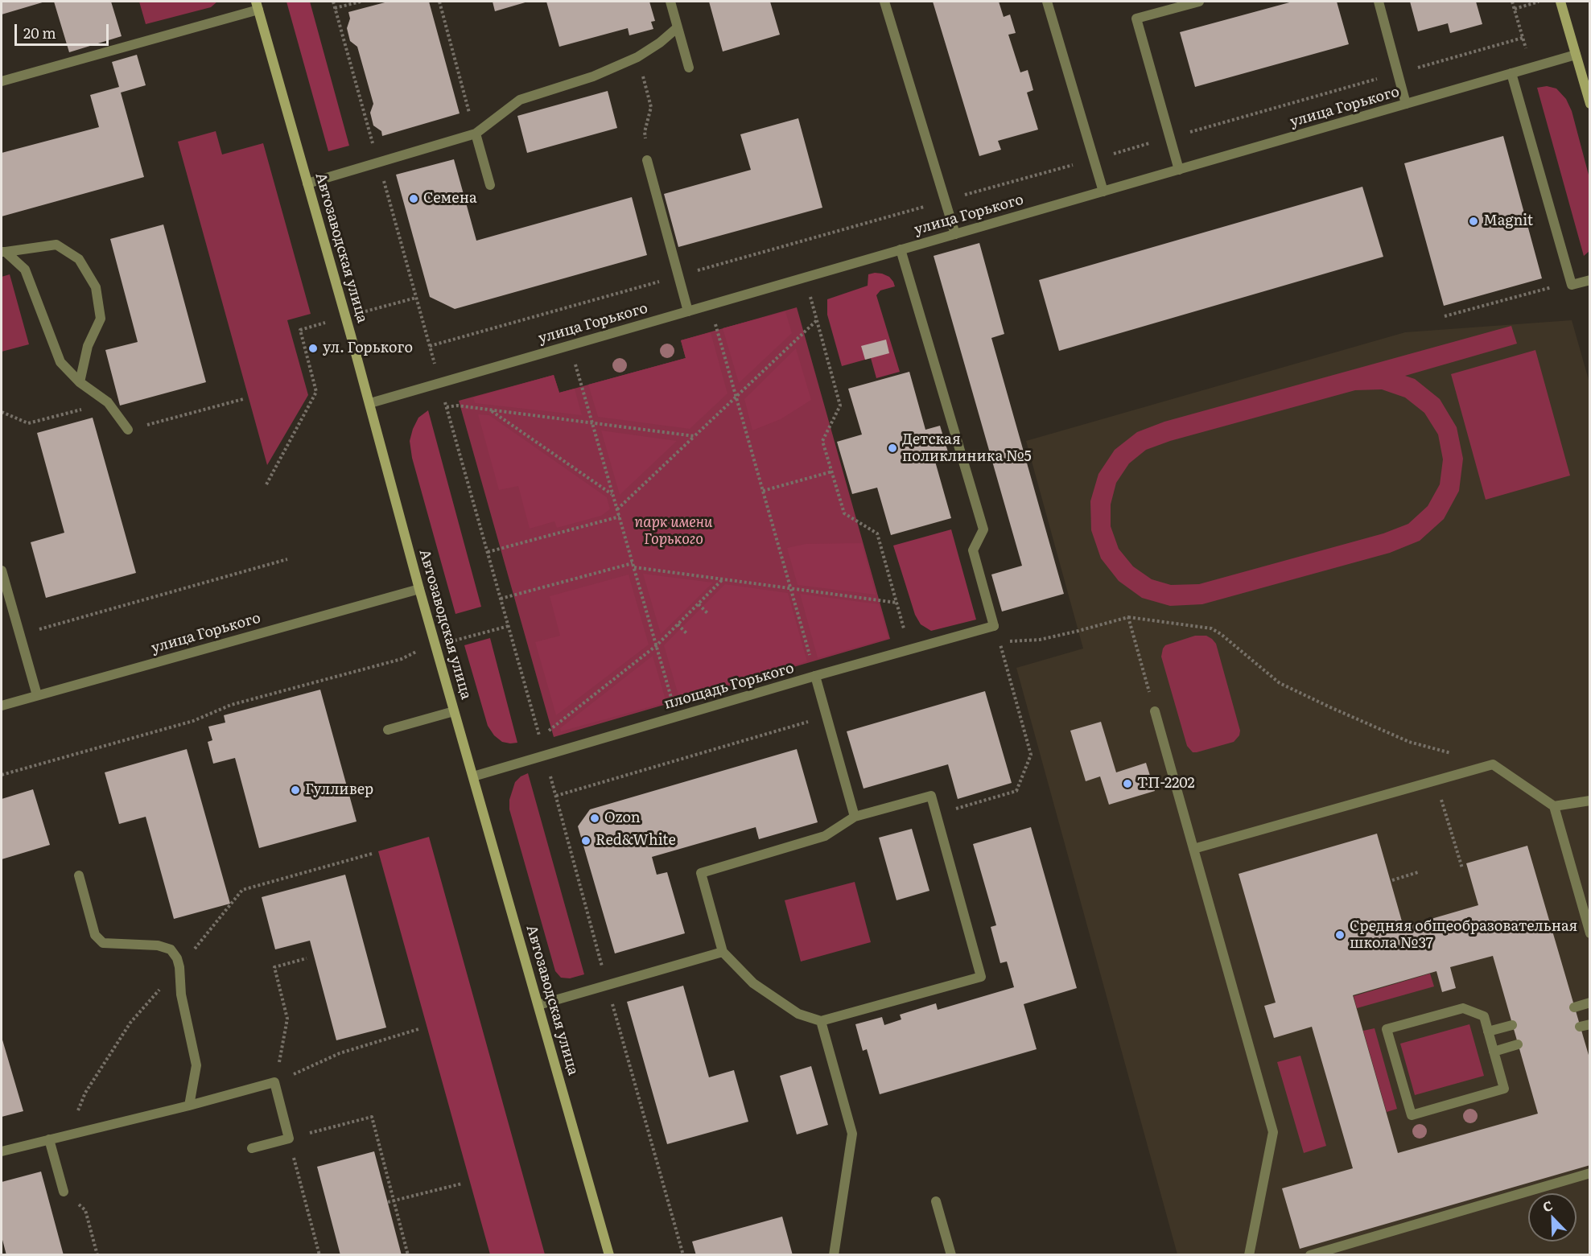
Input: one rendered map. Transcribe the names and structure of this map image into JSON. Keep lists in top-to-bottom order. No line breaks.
{"streets":{"street":["улица Горького","Автозаводская улица","площадь Горького"]},"crossings":[["улица Горького","Автозаводская улица"],["улица Горького","площадь Горького"],["Автозаводская улица","площадь Горького"]],"parks":["парк имени Горького"],"places":["Семена","Magnit","ул. Горького","Детская поликлиника №5","ТП-2202","Гулливер","Ozon","Red&White","Средняя общеобразовательная школа №37"],"scale_bar":"20 m","north":"top left"}
